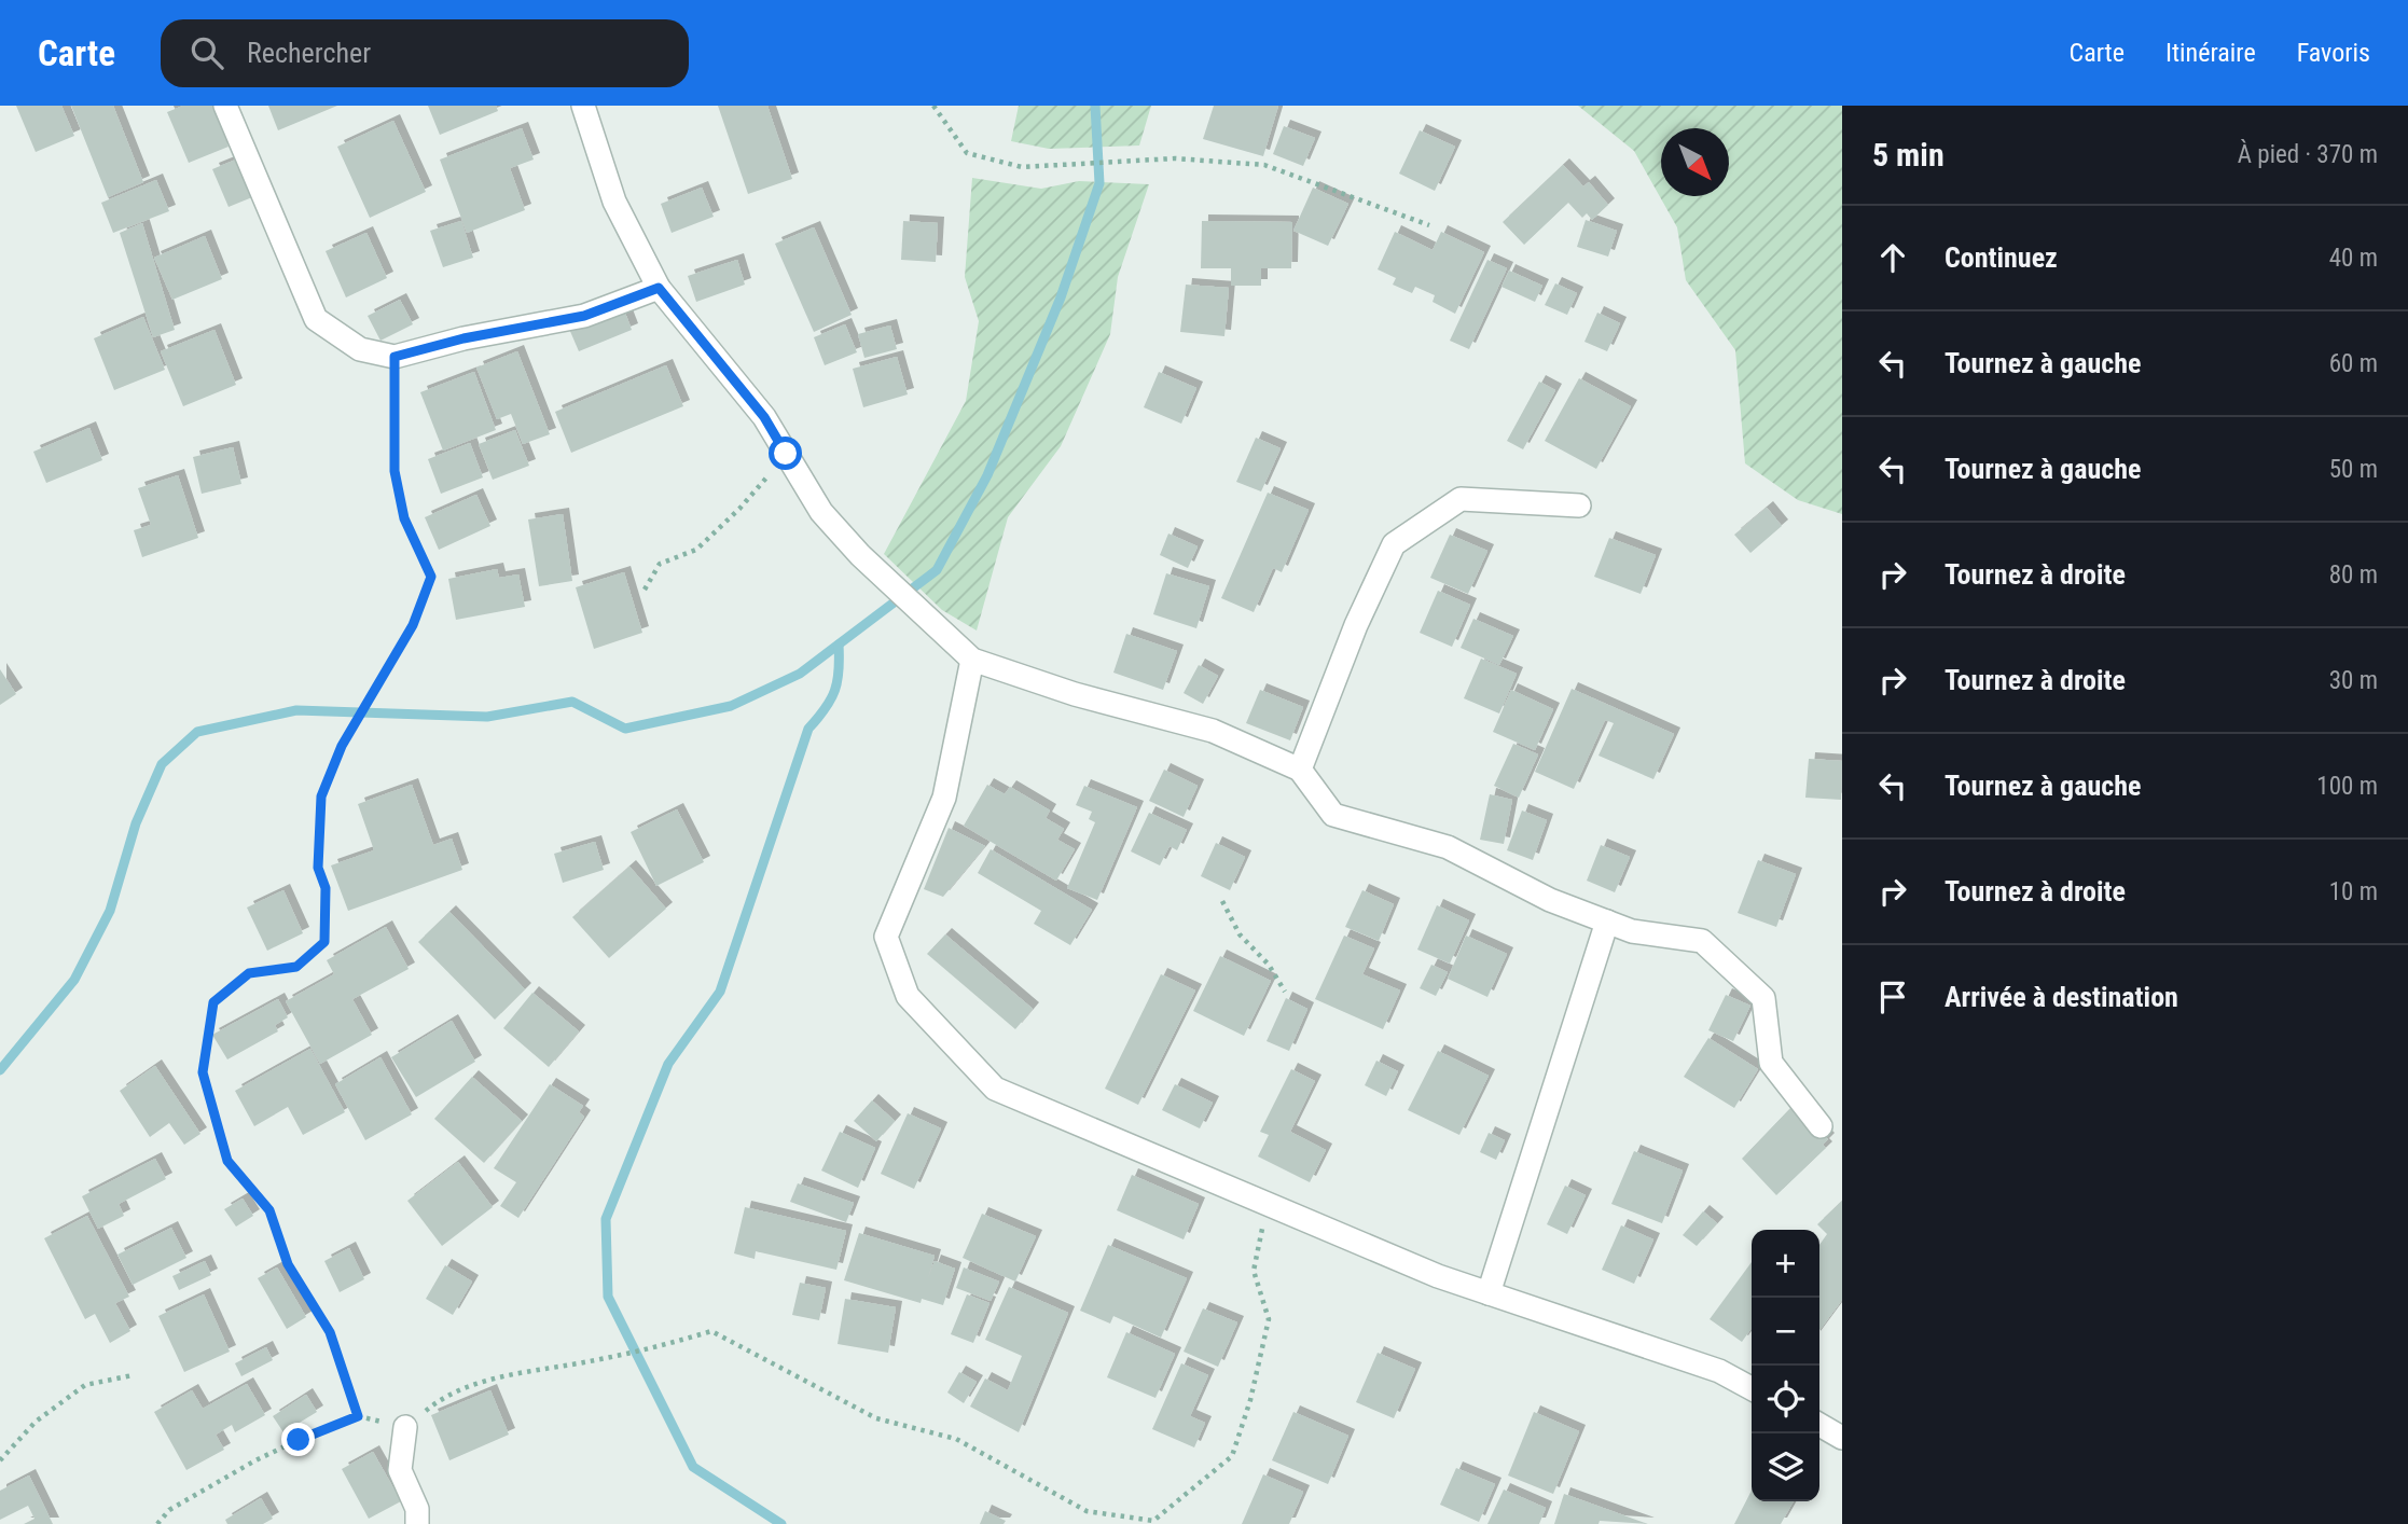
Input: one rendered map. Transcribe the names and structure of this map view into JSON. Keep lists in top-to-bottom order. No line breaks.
{"north":"bottom right","page":{"header":"Carte","search":"Rechercher","nav":["Carte","Itinéraire","Favoris"],"heading":["5 min","À pied · 370 m"],"list":[["Continuez","40 m"],["Tournez à gauche","60 m"],["Tournez à gauche","50 m"],["Tournez à droite","80 m"],["Tournez à droite","30 m"],["Tournez à gauche","100 m"],["Tournez à droite","10 m"],"Arrivée à destination"],"map_buttons":["+","−"]}}
